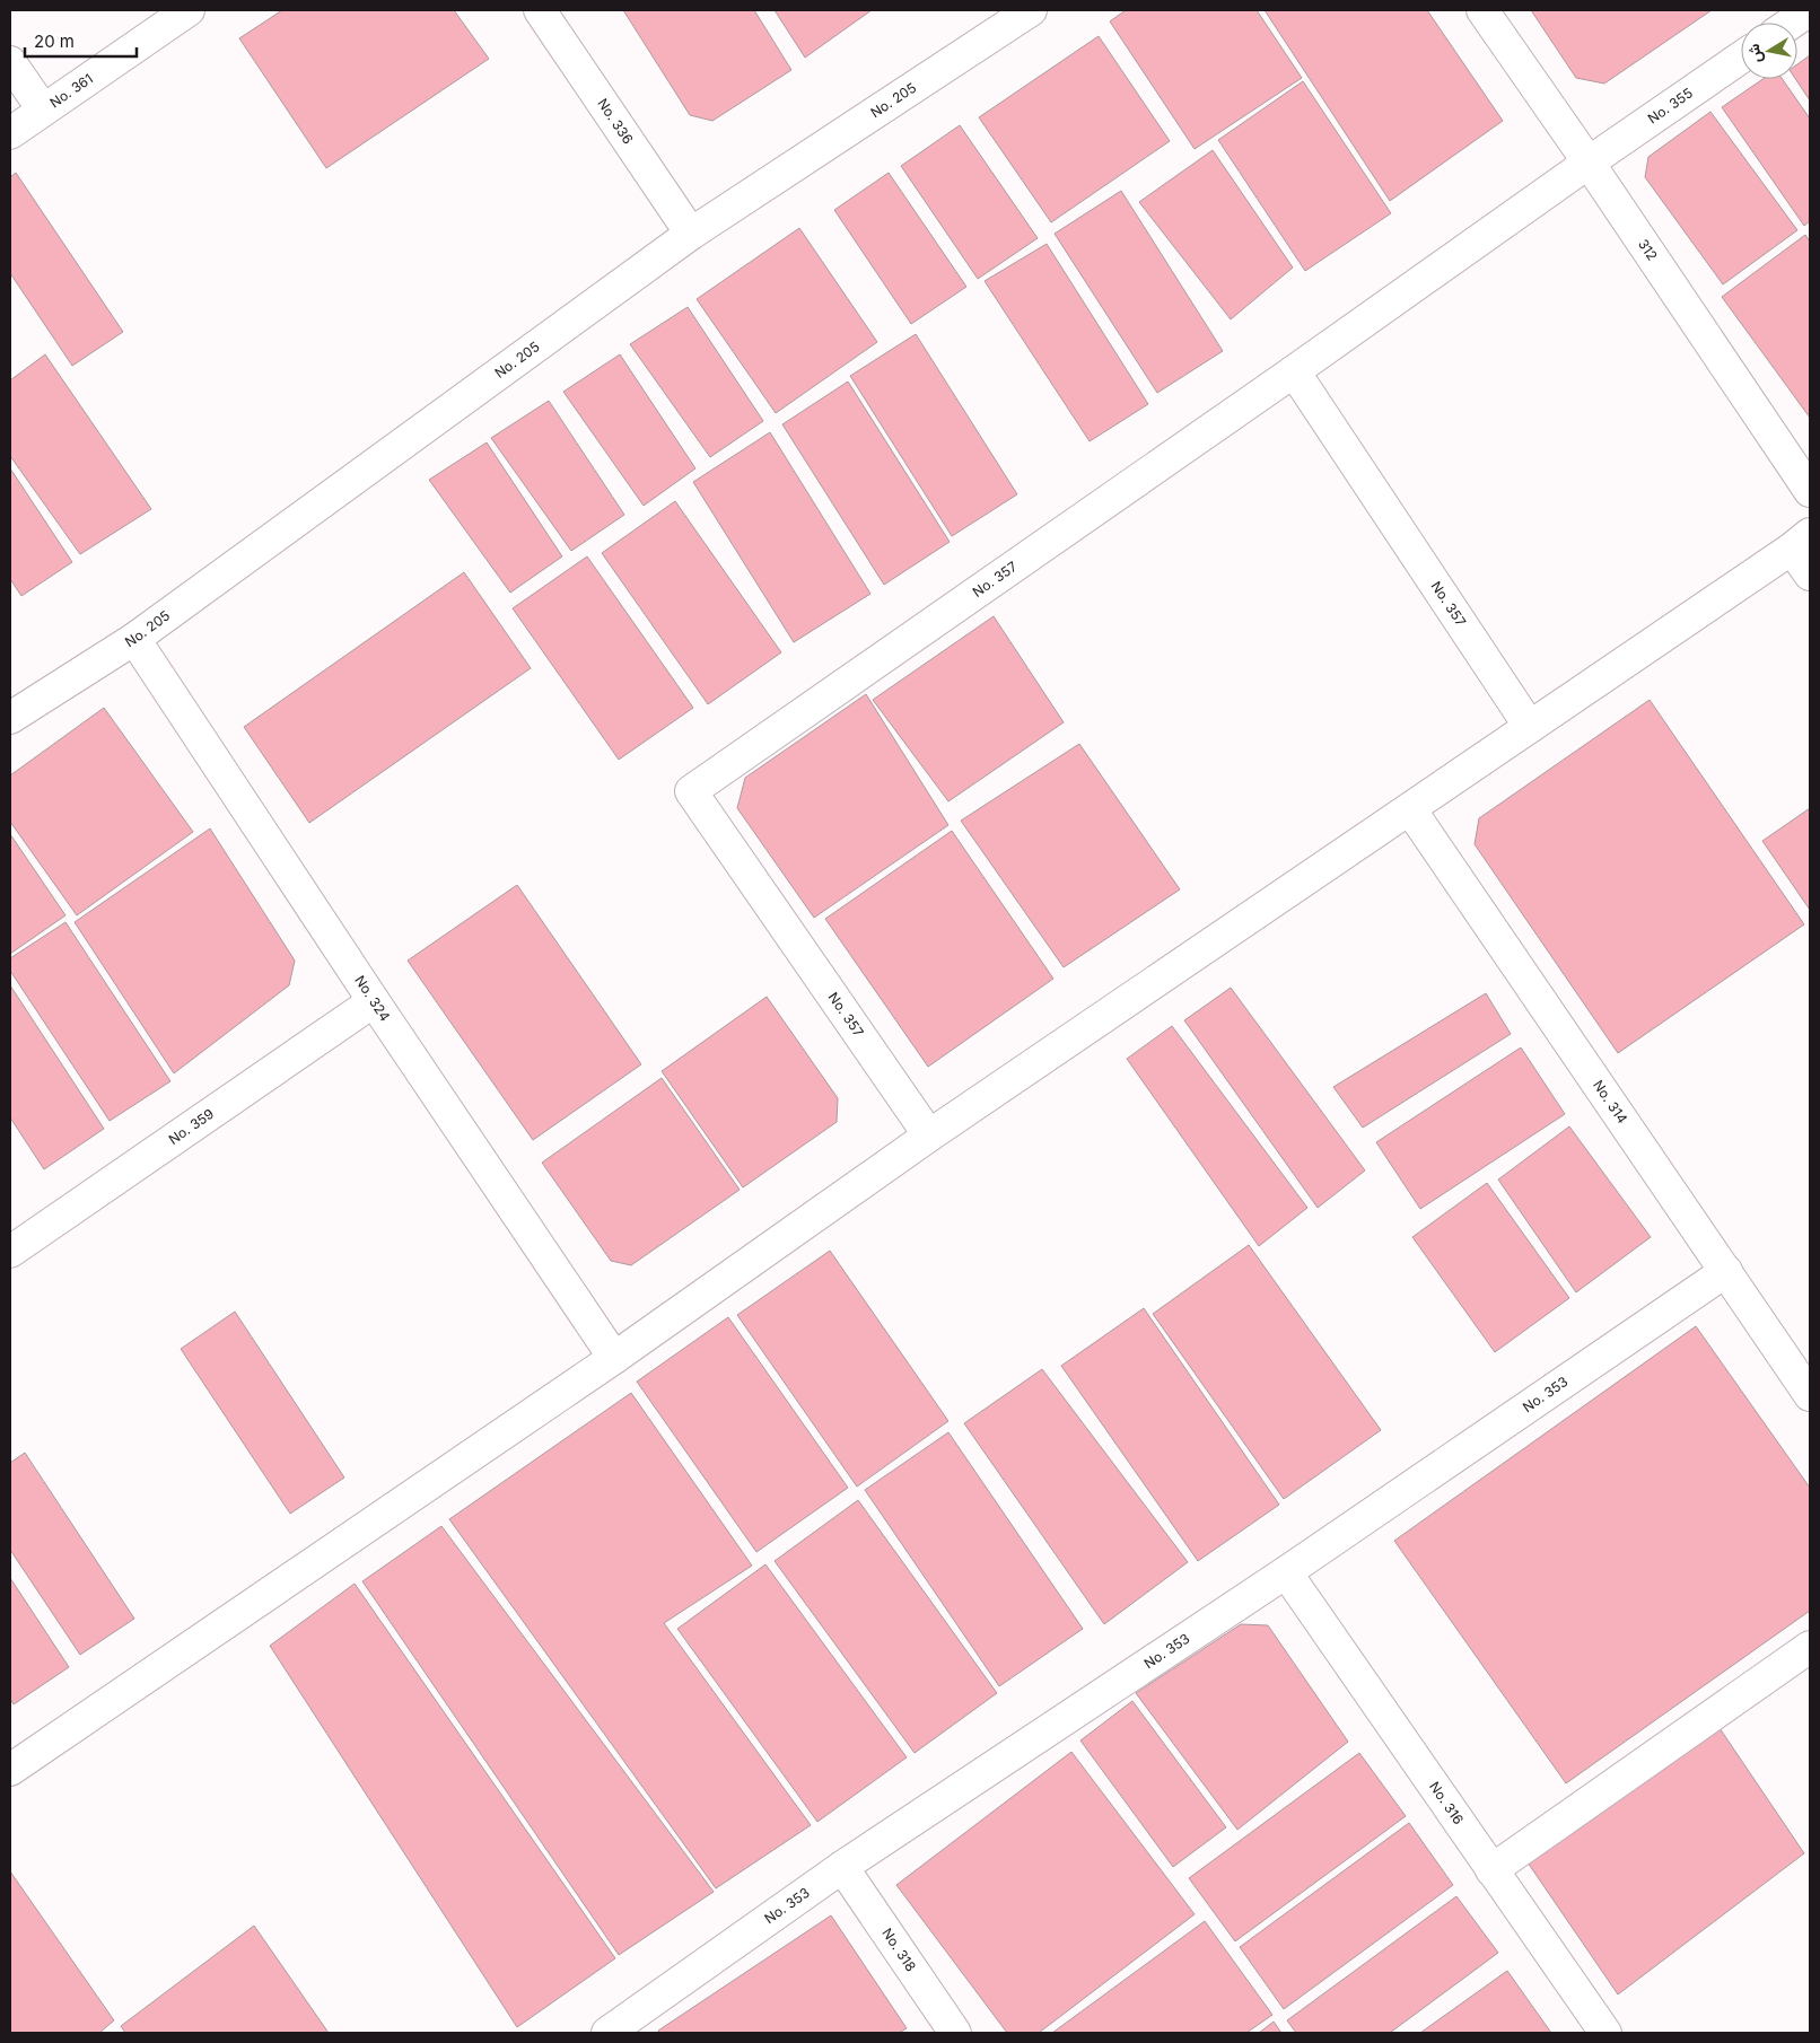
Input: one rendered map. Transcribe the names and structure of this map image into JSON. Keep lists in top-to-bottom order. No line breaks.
{"streets":{"street":["No. 361","No. 205","No. 355","No. 336","312","No. 357","No. 324","No. 314","No. 359","No. 353","No. 316","No. 318"]},"crossings":[["No. 205","No. 336"],["No. 205","No. 324"],["No. 355","312"],["No. 355","No. 357"],["No. 324","No. 359"],["No. 314","No. 353"],["No. 353","No. 316"],["No. 353","No. 318"]],"scale_bar":"20 m","north":"left"}
